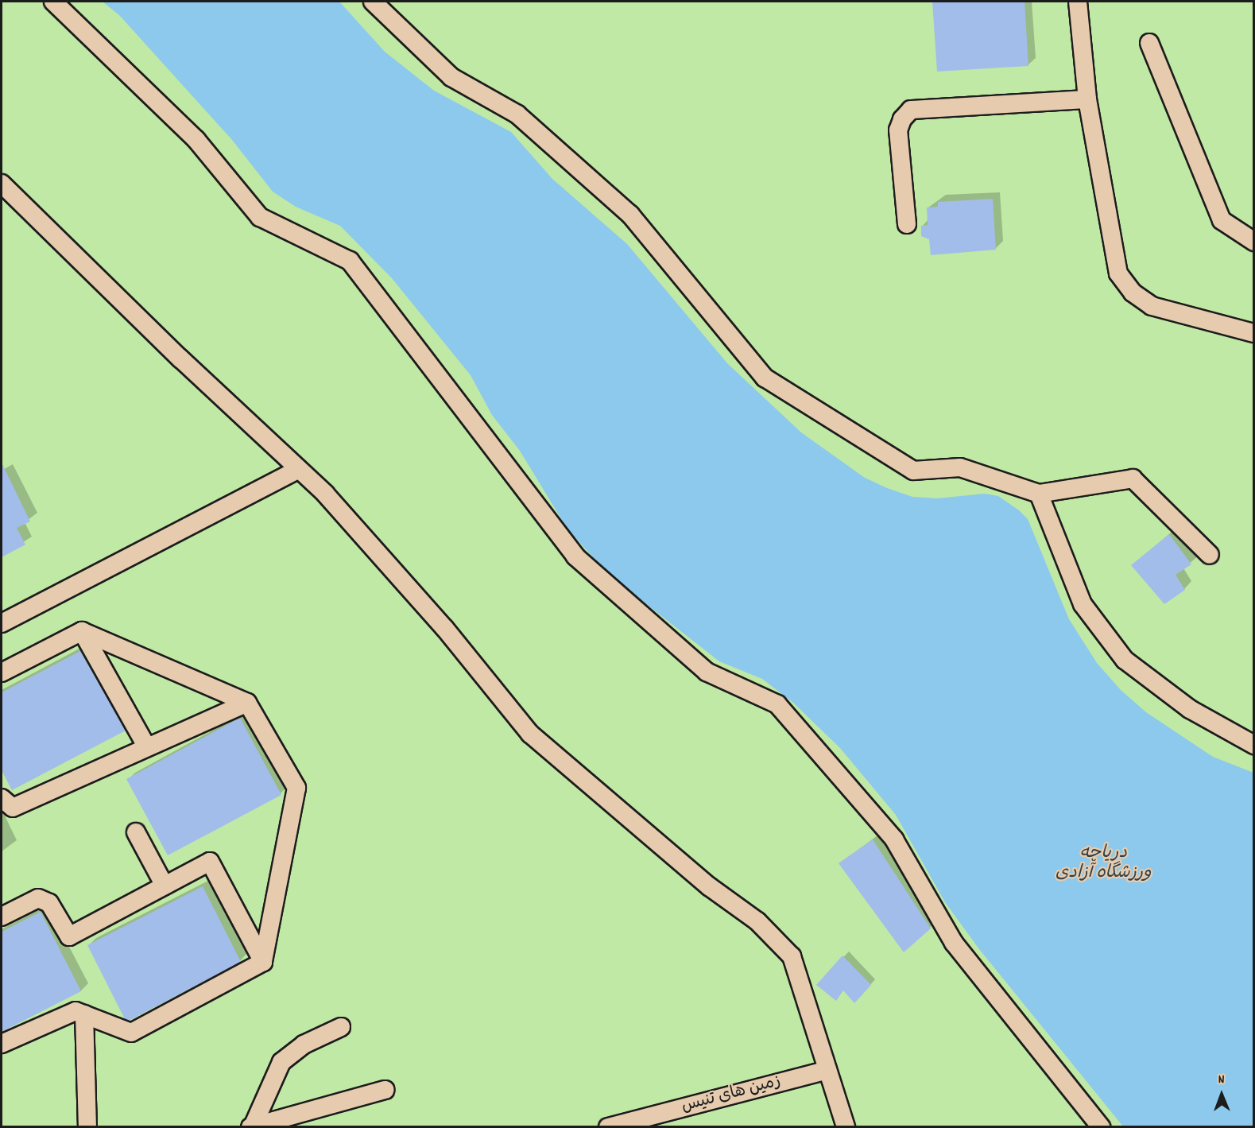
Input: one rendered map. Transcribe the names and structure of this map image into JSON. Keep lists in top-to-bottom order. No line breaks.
{"streets":{"lane":["زمین های تنیس"]},"water":["دریاچه ورزشگاه آزادی"],"north":"top"}
